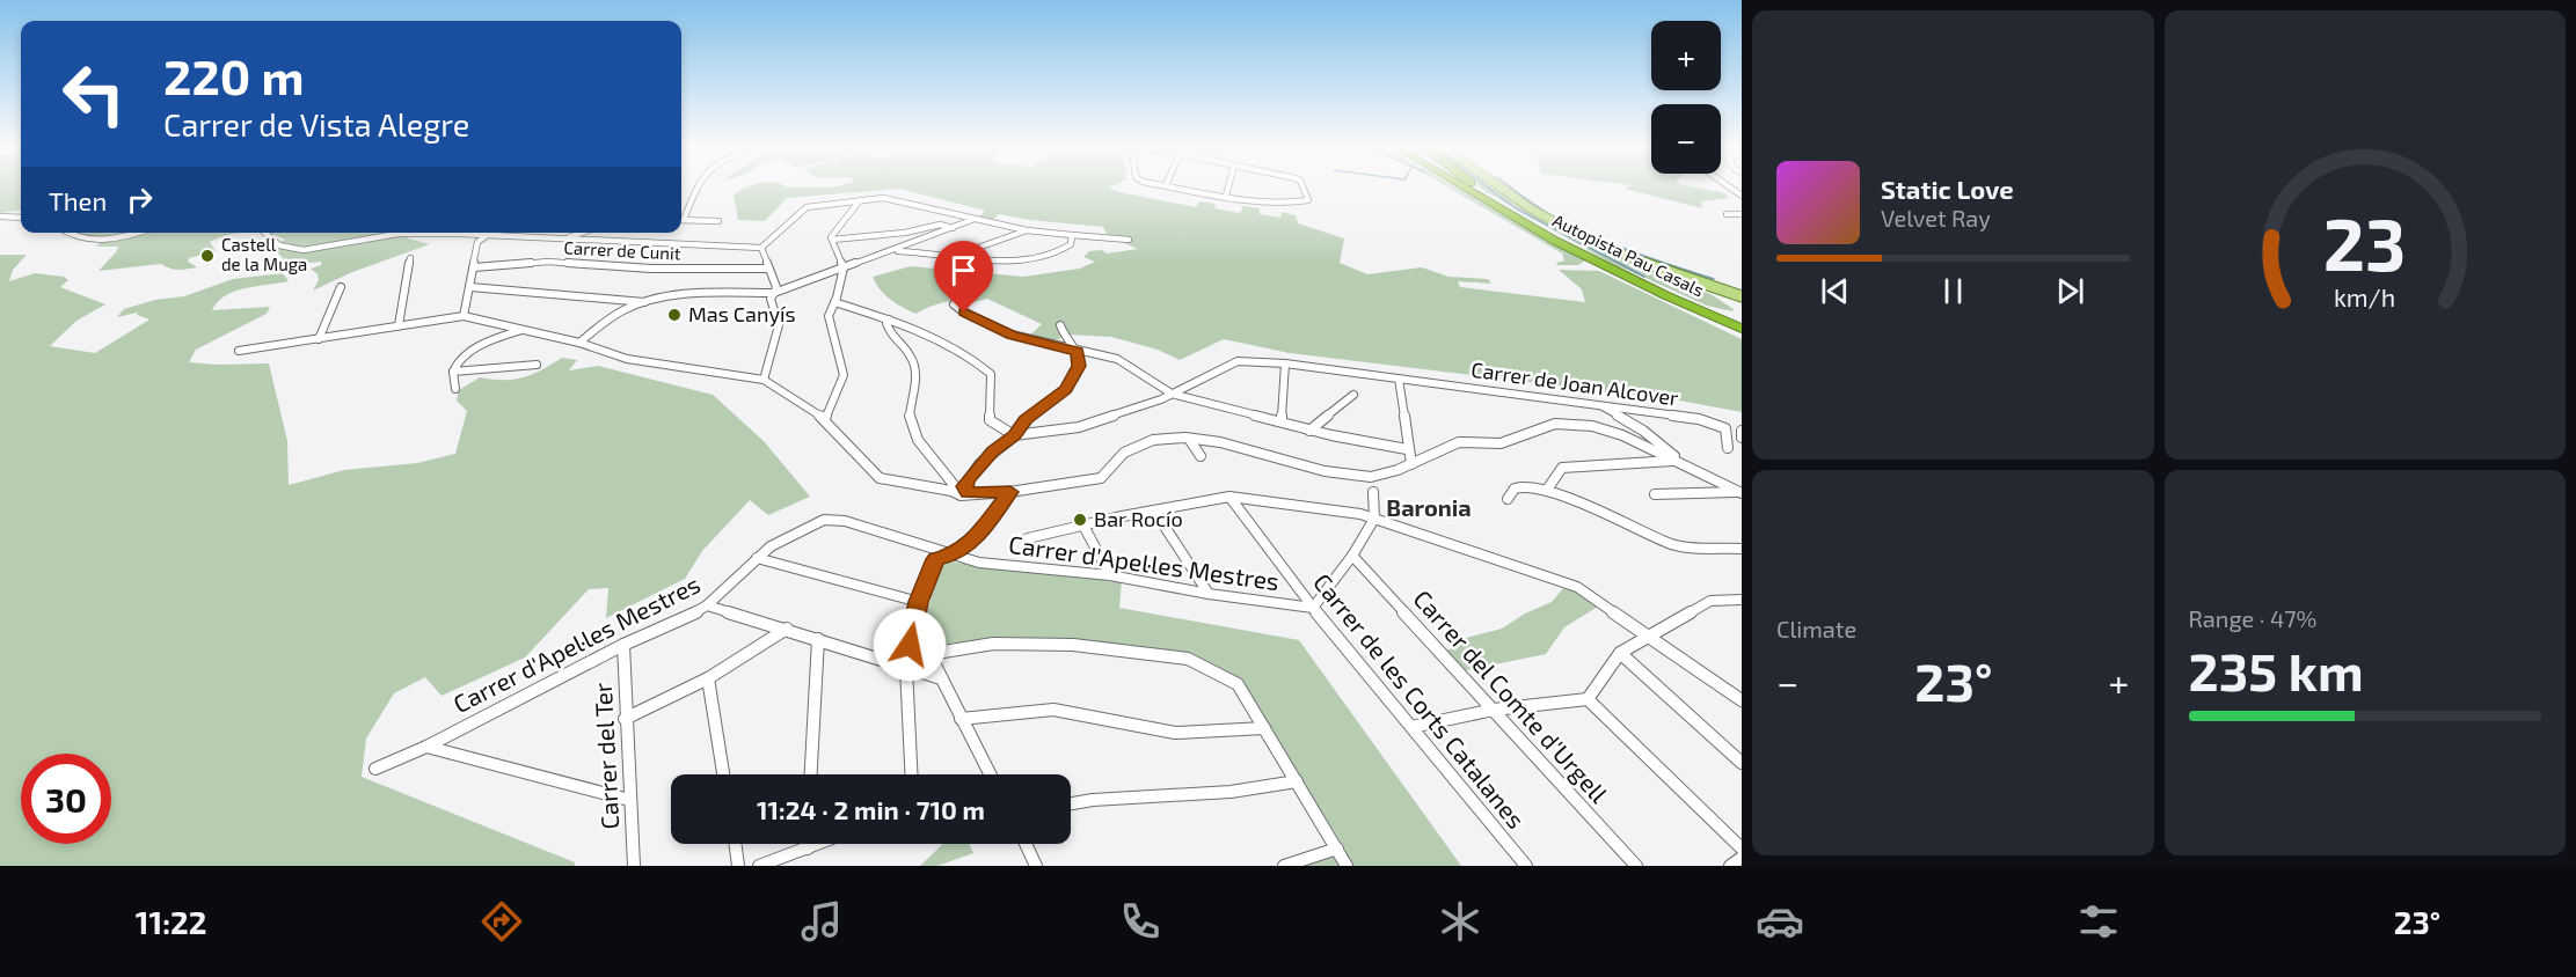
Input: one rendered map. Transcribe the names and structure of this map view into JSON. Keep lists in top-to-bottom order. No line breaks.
{"streets":{"highway":["Autopista Pau Casals"],"street":["Carrer de Cunit","Carrer de Joan Alcover","Carrer d'Apel·les Mestres","Carrer del Comte d'Urgell","Carrer de les Corts Catalanes","Carrer del Ter"]},"crossings":[["Carrer d'Apel·les Mestres","Carrer de les Corts Catalanes"],["Carrer d'Apel·les Mestres","Carrer del Ter"]],"districts":["Baronia"],"places":["Castell de la Muga","Mas Canyís","Bar Rocío"],"page":{"map_buttons":["+","−"],"turn":["220 m","Carrer de Vista Alegre"],"song":["Static Love","Velvet Ray"],"then":"Then","tile":["Climate",["Range · 47%","235 km"]],"heat":["−","23°","+"],"limit":"30","trip":"11:24 · 2 min · 710 m","tabs":["11:22","23°"],"gauge":["23","km/h"]}}
